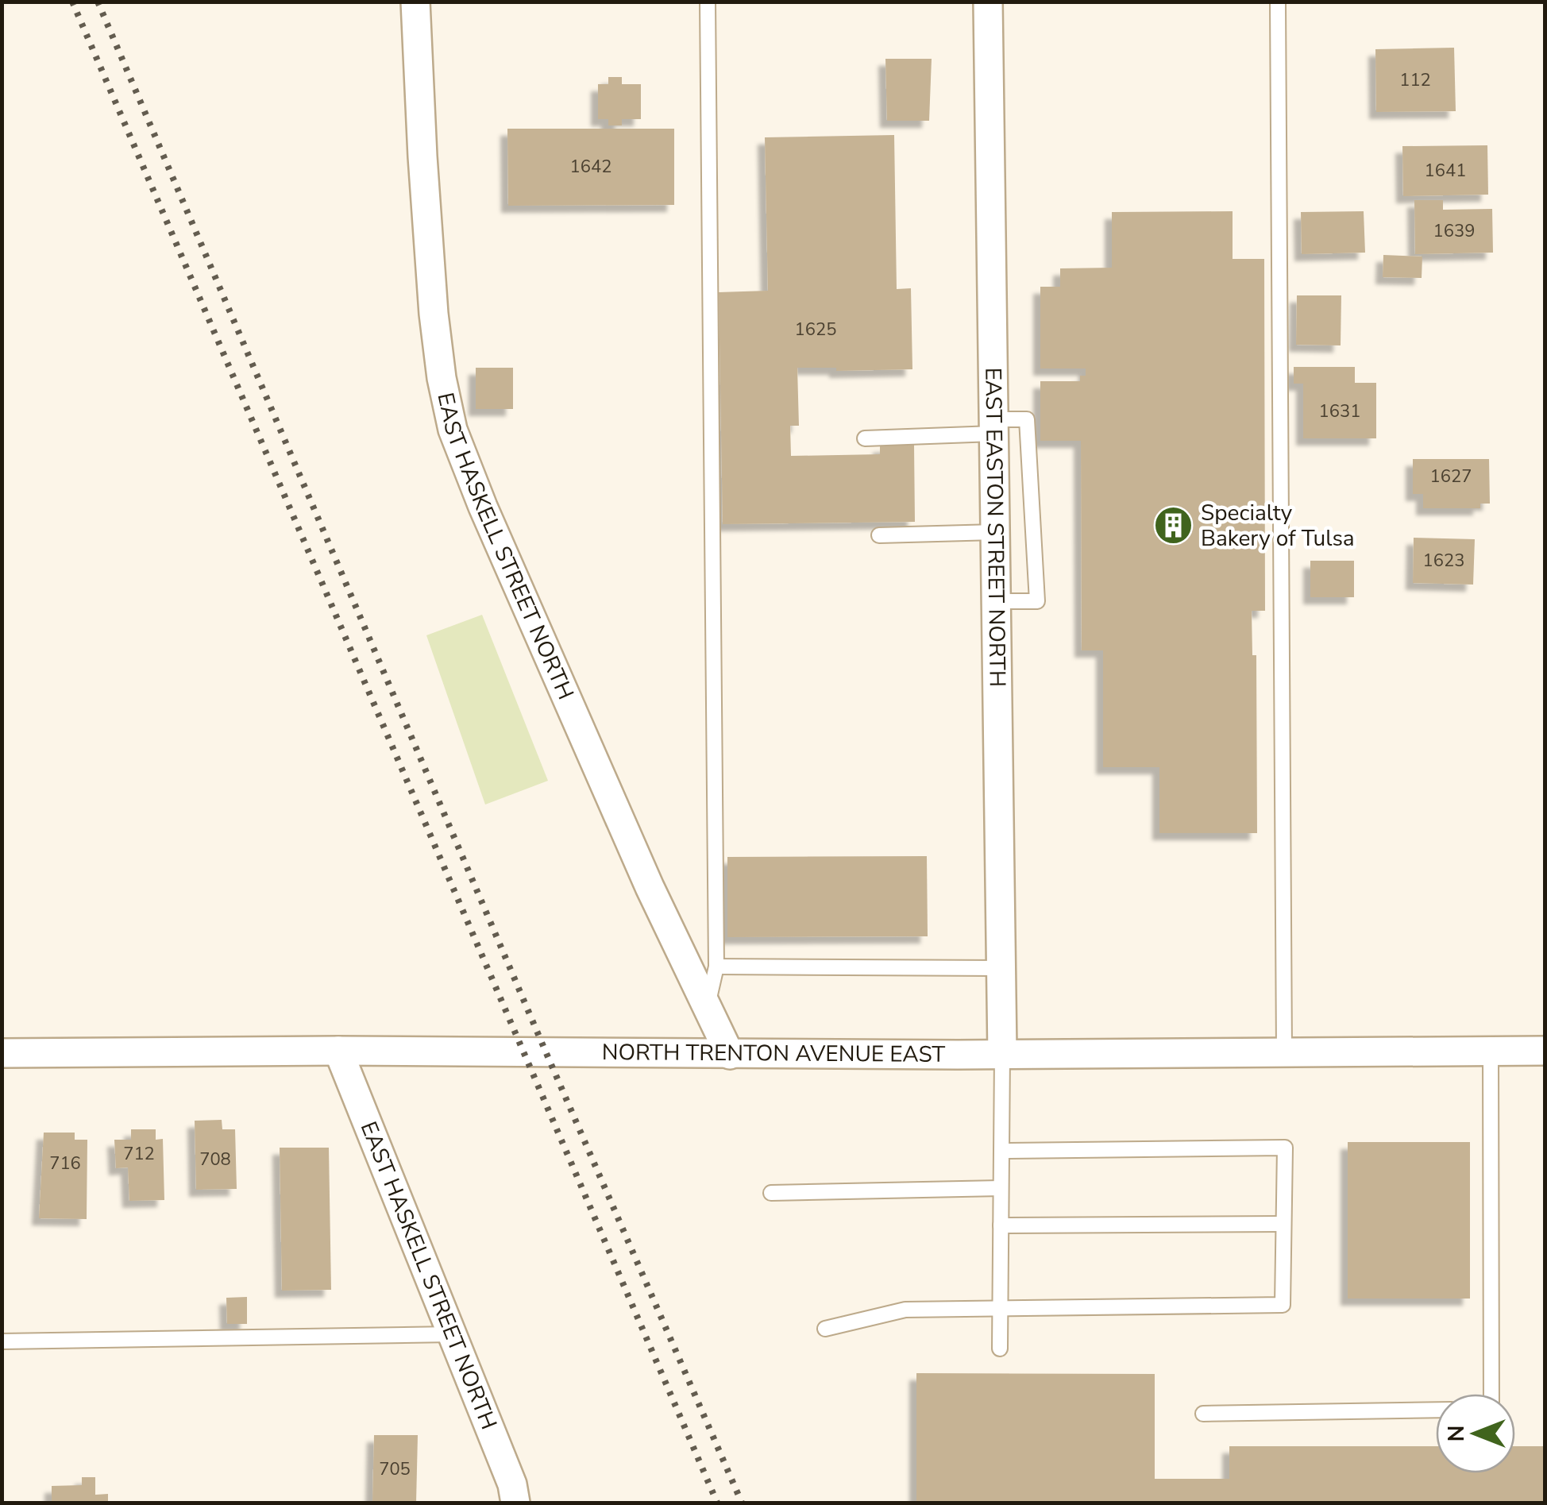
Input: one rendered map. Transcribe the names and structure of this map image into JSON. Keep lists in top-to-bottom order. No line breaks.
{"streets":{"street":["EAST EASTON STREET NORTH","EAST HASKELL STREET NORTH","NORTH TRENTON AVENUE EAST"]},"crossings":[["EAST EASTON STREET NORTH","NORTH TRENTON AVENUE EAST"],["EAST HASKELL STREET NORTH","NORTH TRENTON AVENUE EAST"]],"places":{"building":["Specialty Bakery of Tulsa"]},"house_numbers":["112","1642","1641","1639","1625","1631","1627","1623","712","708","716","705"],"north":"left"}
